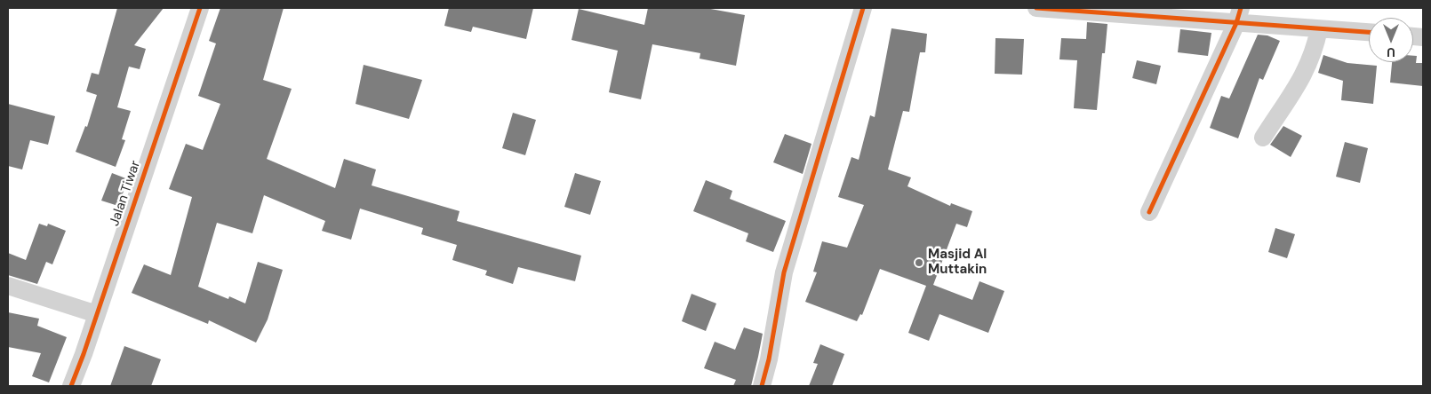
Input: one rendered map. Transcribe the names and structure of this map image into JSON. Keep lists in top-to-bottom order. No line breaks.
{"streets":{"street":["Jalan Tiwar"]},"places":["Masjid Al Muttakin"],"north":"bottom"}
